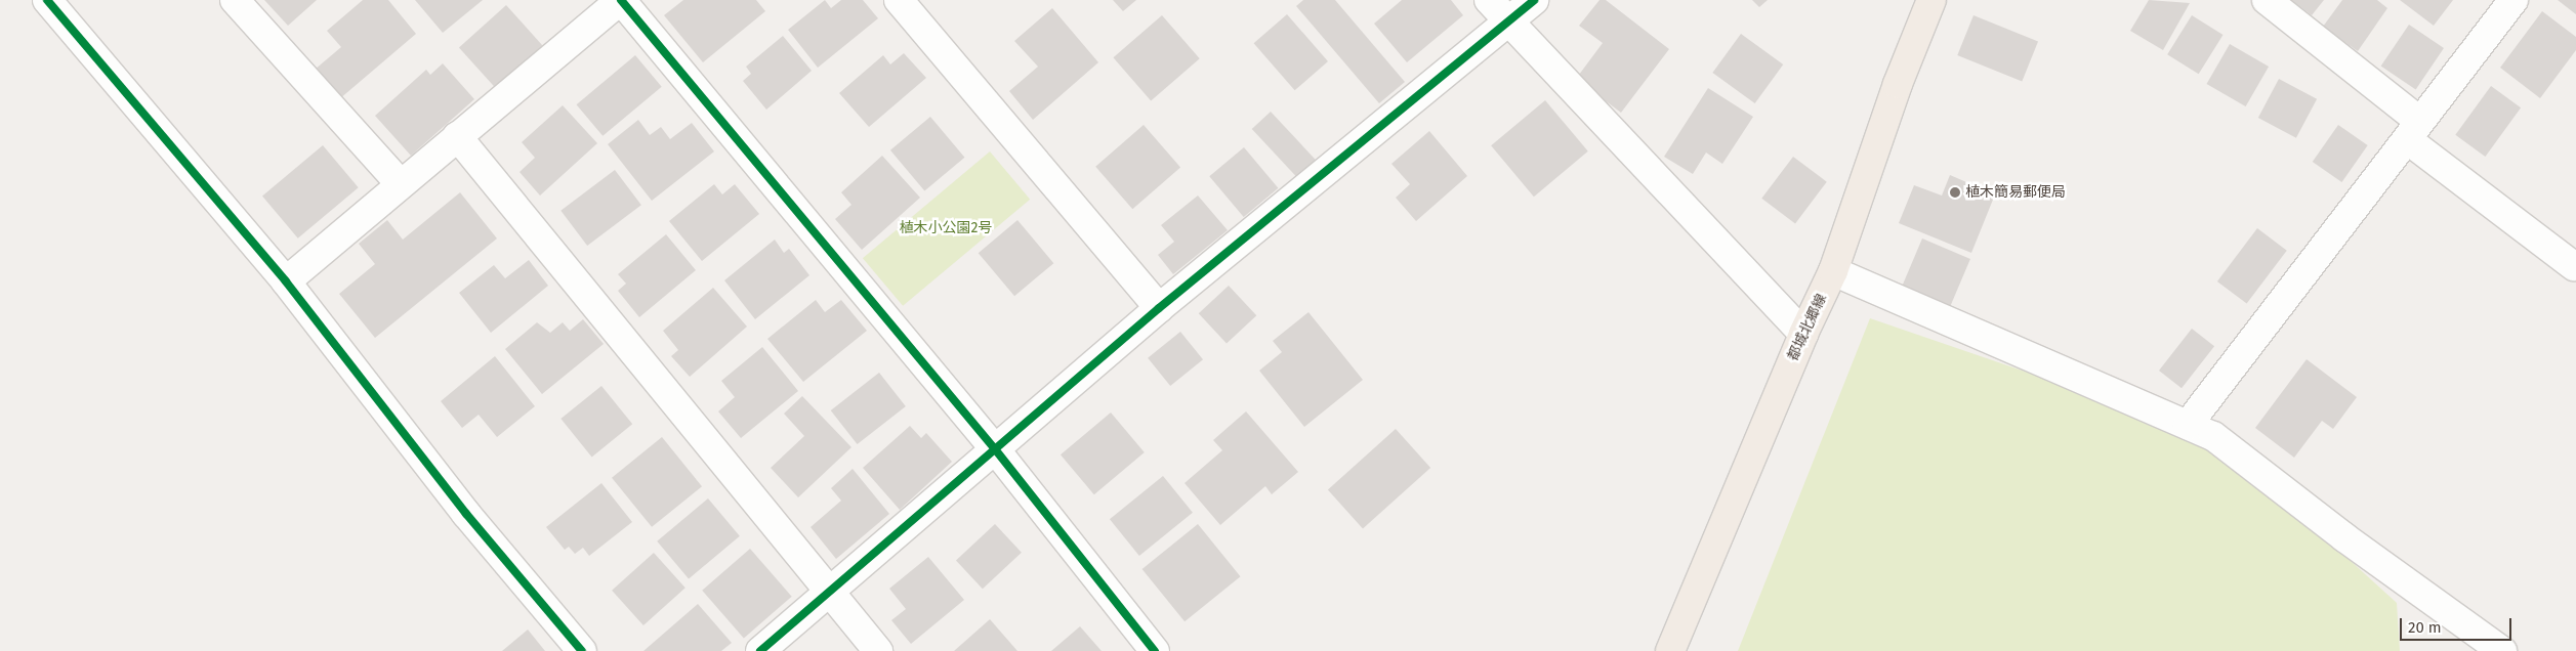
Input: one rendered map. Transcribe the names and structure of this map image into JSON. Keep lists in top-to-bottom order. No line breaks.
{"streets":{"main road":["都城北郷線"]},"parks":["植木小公園2号"],"places":["植木簡易郵便局"],"scale_bar":"20 m"}
